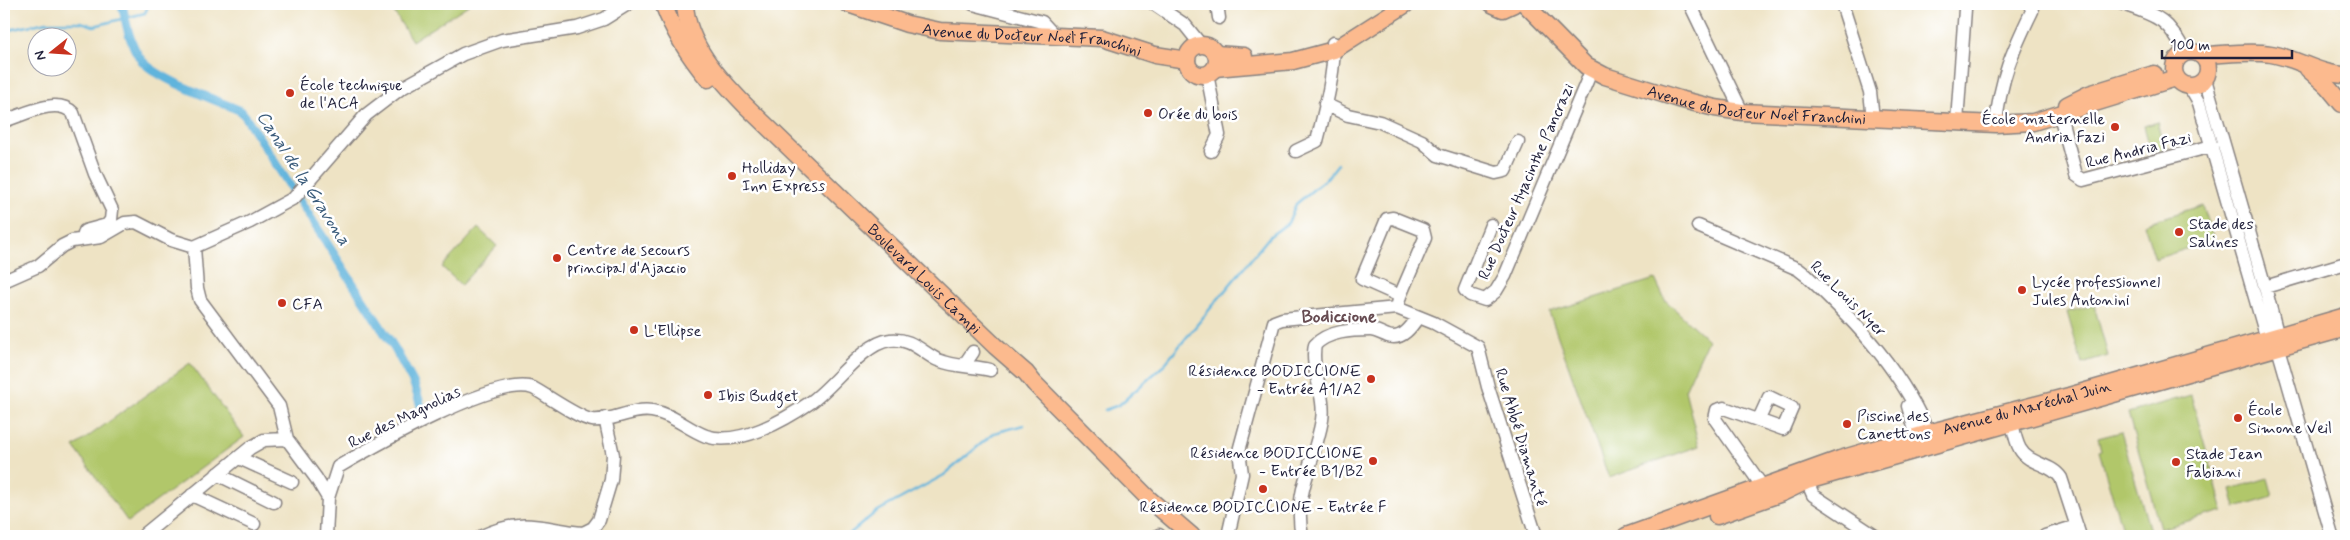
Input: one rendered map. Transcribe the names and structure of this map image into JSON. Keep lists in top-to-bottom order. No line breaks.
{"streets":{"main road":["Avenue du Docteur Noël Franchini","Boulevard Louis Campi","Avenue du Maréchal Juin"],"street":["Rue Andria Fazi","Rue Docteur Hyacinthe Pancrazi","Rue Louis Nyer","Rue des Magnolias","Rue Abbé Diamanté"]},"crossings":[["Avenue du Docteur Noël Franchini","Rue Andria Fazi"],["Avenue du Docteur Noël Franchini","Rue Docteur Hyacinthe Pancrazi"],["Rue Louis Nyer","Avenue du Maréchal Juin"]],"districts":["Bodiccione"],"water":["Canal de la Gravona"],"places":["École technique de l'ACA","Orée du bois","École maternelle Andria Fazi","Holliday Inn Express","Stade des Salines","Centre de secours principal d'Ajaccio","Lycée professionnel Jules Antonini","CFA","L'Ellipse","Résidence BODICCIONE - Entrée A1/A2","Ibis Budget","École Simone Veil","Piscine des Canettons","Résidence BODICCIONE - Entrée B1/B2","Stade Jean Fabiani","Résidence BODICCIONE - Entrée F"],"scale_bar":"100 m","north":"left"}
